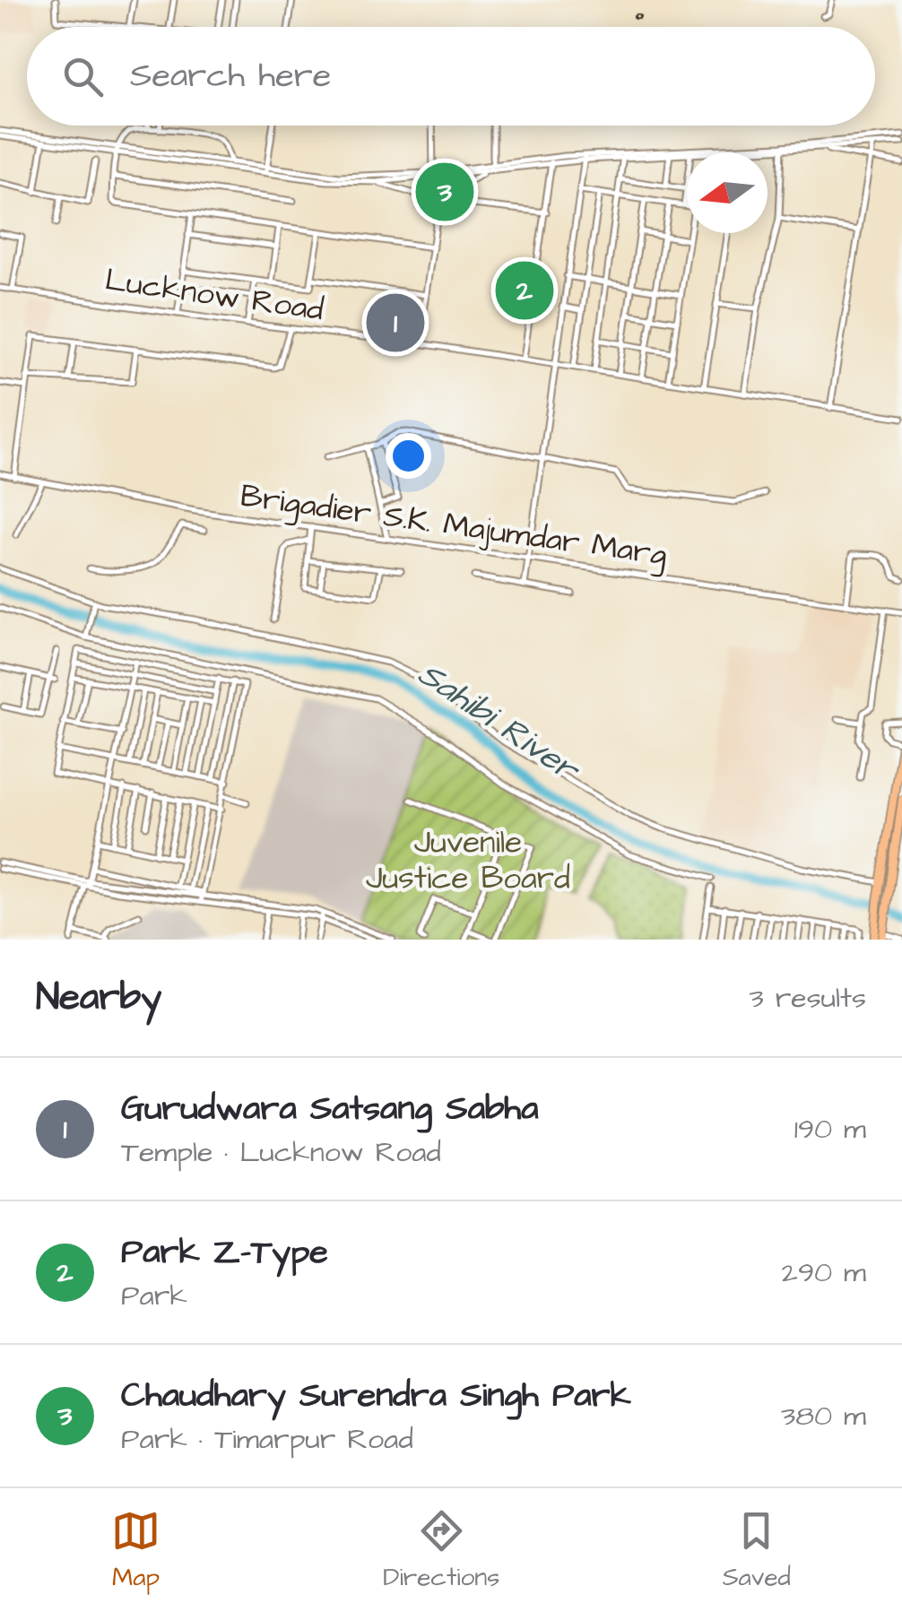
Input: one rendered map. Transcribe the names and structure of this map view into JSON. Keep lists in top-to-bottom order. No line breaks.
{"streets":{"street":["Lucknow Road","Brigadier S.K. Majumdar Marg"]},"water":["Sahibi River"],"parks":["Juvenile Justice Board"],"north":"left","page":{"search":"Search here","pins":["3","2","1"],"heading":["Nearby","3 results"],"list":[{"mark":"1","name":"Gurudwara Satsang Sabha","note":"Temple · Lucknow Road","value":"190 m"},{"mark":"2","name":"Park Z-Type","note":"Park","value":"290 m"},{"mark":"3","name":"Chaudhary Surendra Singh Park","note":"Park · Timarpur Road","value":"380 m"}],"nav":["Map","Directions","Saved"]}}
